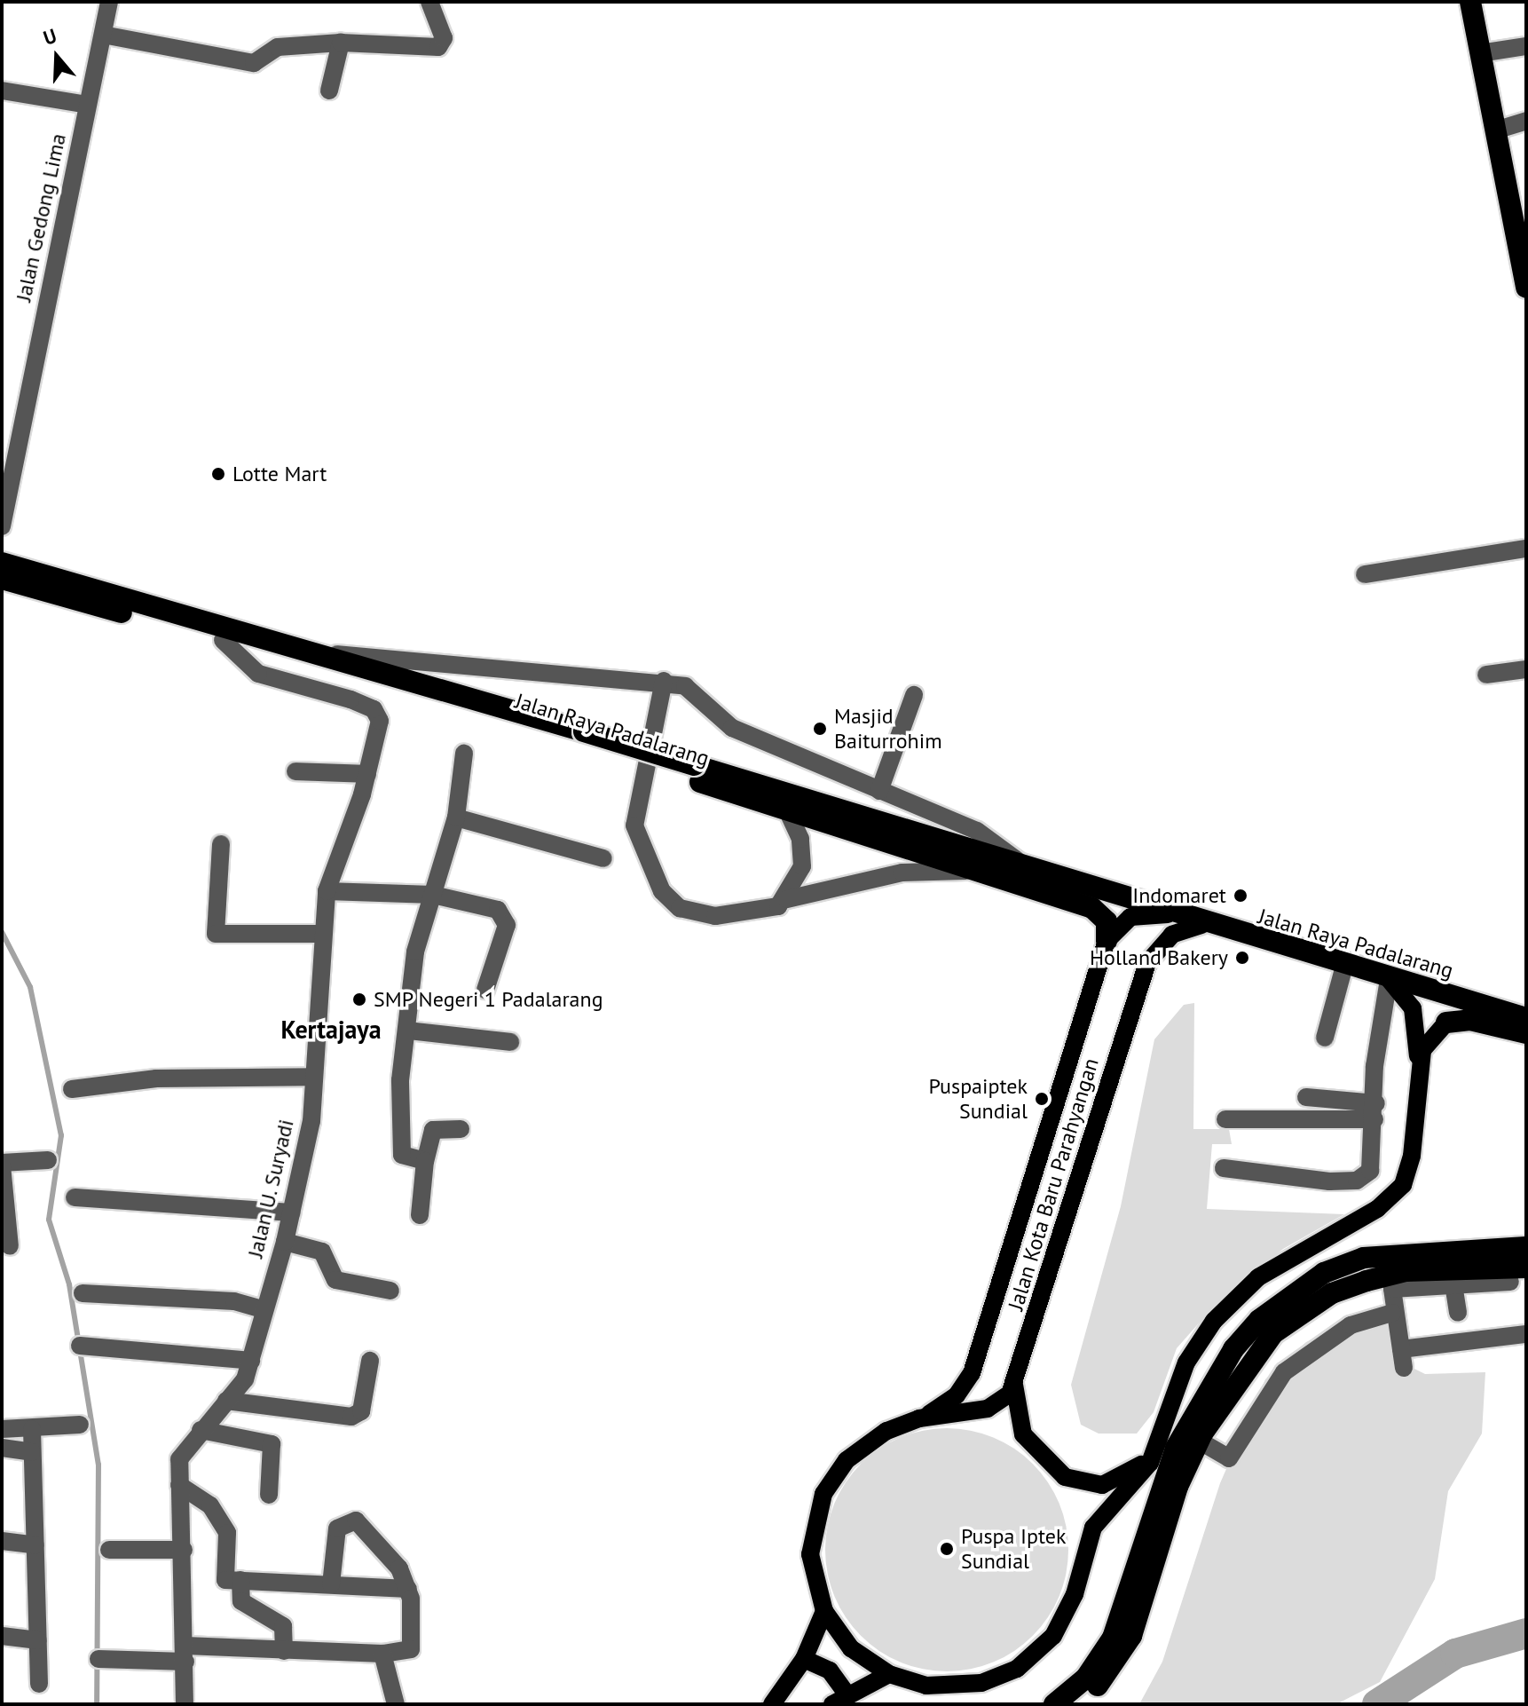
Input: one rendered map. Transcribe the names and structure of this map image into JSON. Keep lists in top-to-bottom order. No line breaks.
{"streets":{"highway":["Jalan Raya Padalarang"],"main road":["Jalan Kota Baru Parahyangan"],"street":["Jalan Gedong Lima","Jalan U. Suryadi"]},"crossings":[["Jalan Raya Padalarang","Jalan Kota Baru Parahyangan"],["Jalan Raya Padalarang","Jalan U. Suryadi"]],"districts":["Kertajaya"],"places":["Lotte Mart","Masjid Baiturrohim","Indomaret","Holland Bakery","SMP Negeri 1 Padalarang","Puspaiptek Sundial","Puspa Iptek Sundial"],"north":"top"}
